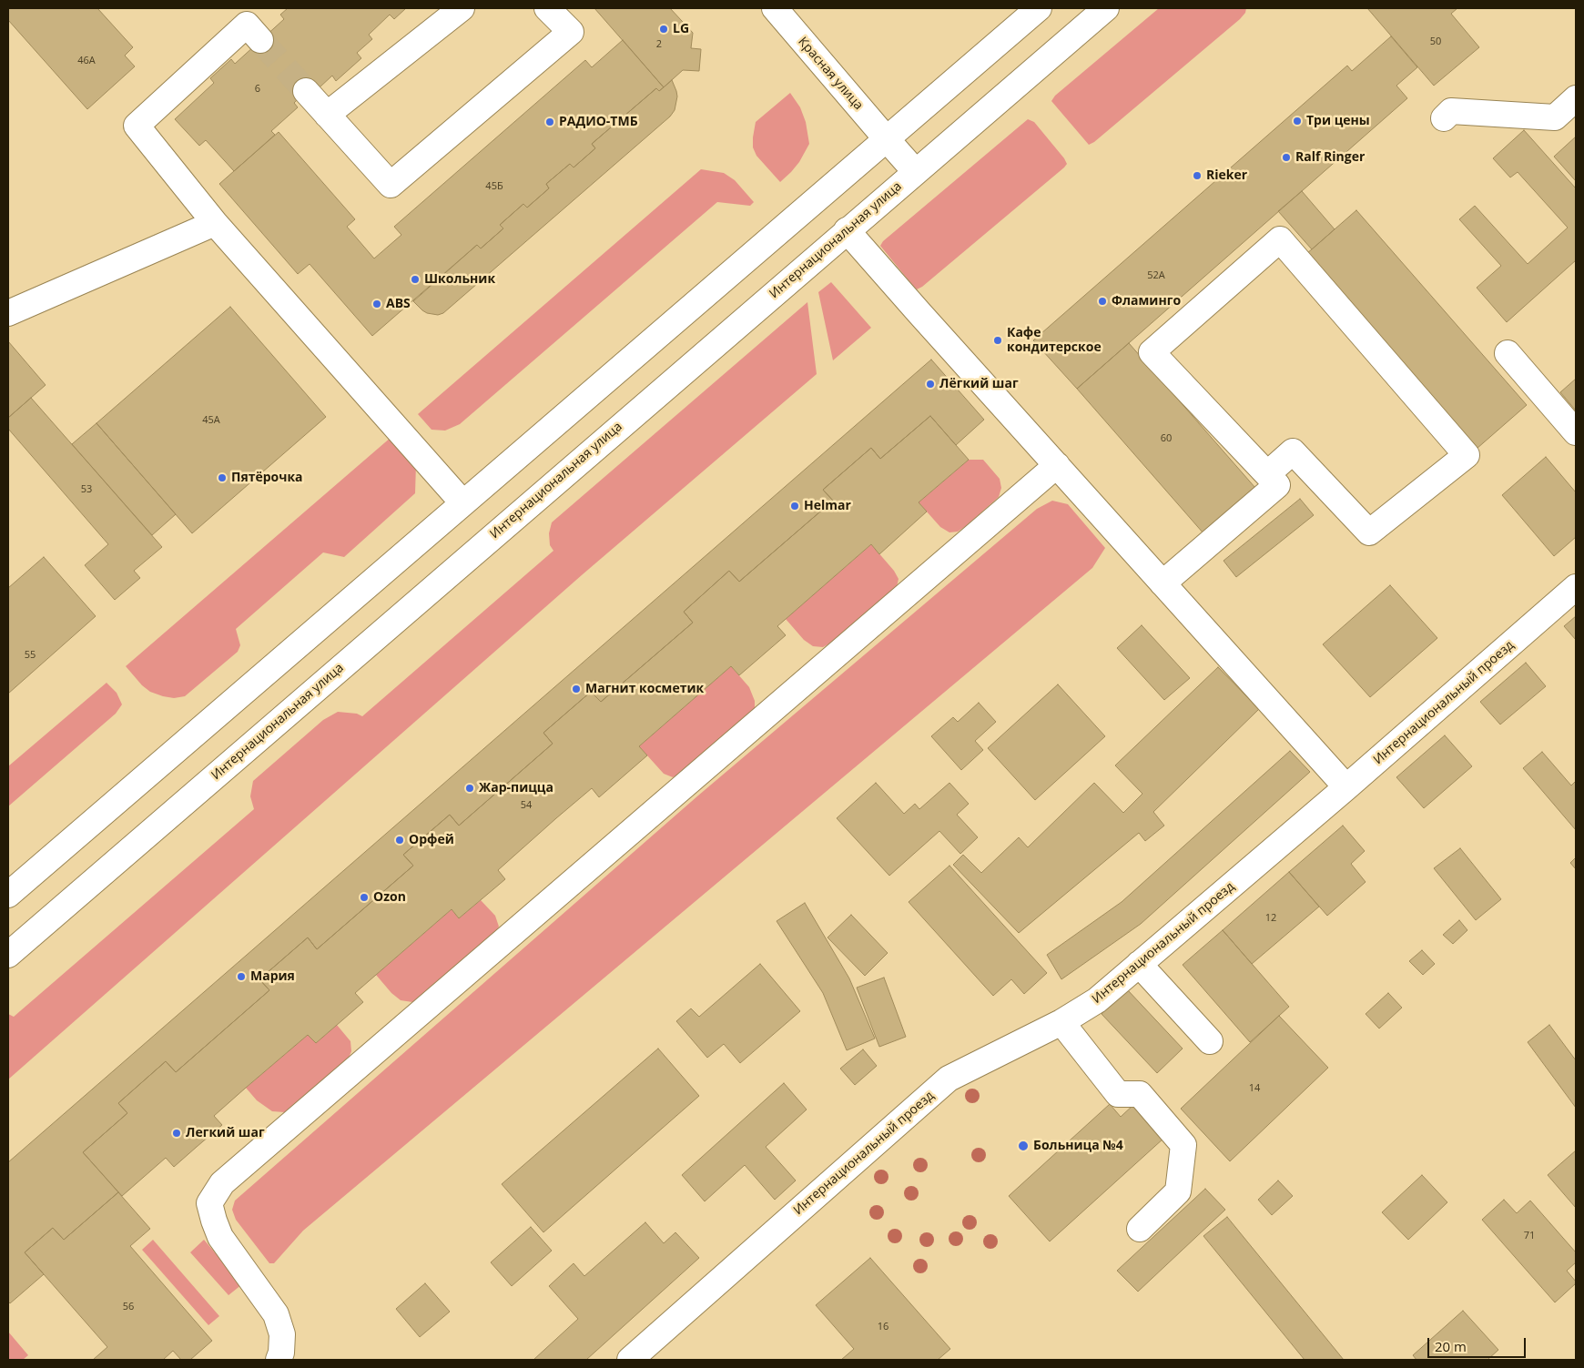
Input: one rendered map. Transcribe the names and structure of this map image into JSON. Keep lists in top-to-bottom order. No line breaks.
{"streets":{"main road":["Красная улица","Интернациональная улица","Интернациональный проезд"]},"crossings":[["Красная улица","Интернациональная улица"]],"places":["LG","Три цены","РАДИО-ТМБ","Ralf Ringer","Rieker","Школьник","Фламинго","ABS","Кафе кондитерское","Лёгкий шаг","Пятёрочка","Helmar","Магнит косметик","Жар-пицца","Орфей","Ozon","Мария","Легкий шаг","Больница №4"],"house_numbers":["50","2","46А","6","45Б","52А","45А","60","53","55","54","12","14","71","56","16"],"scale_bar":"20 m"}
